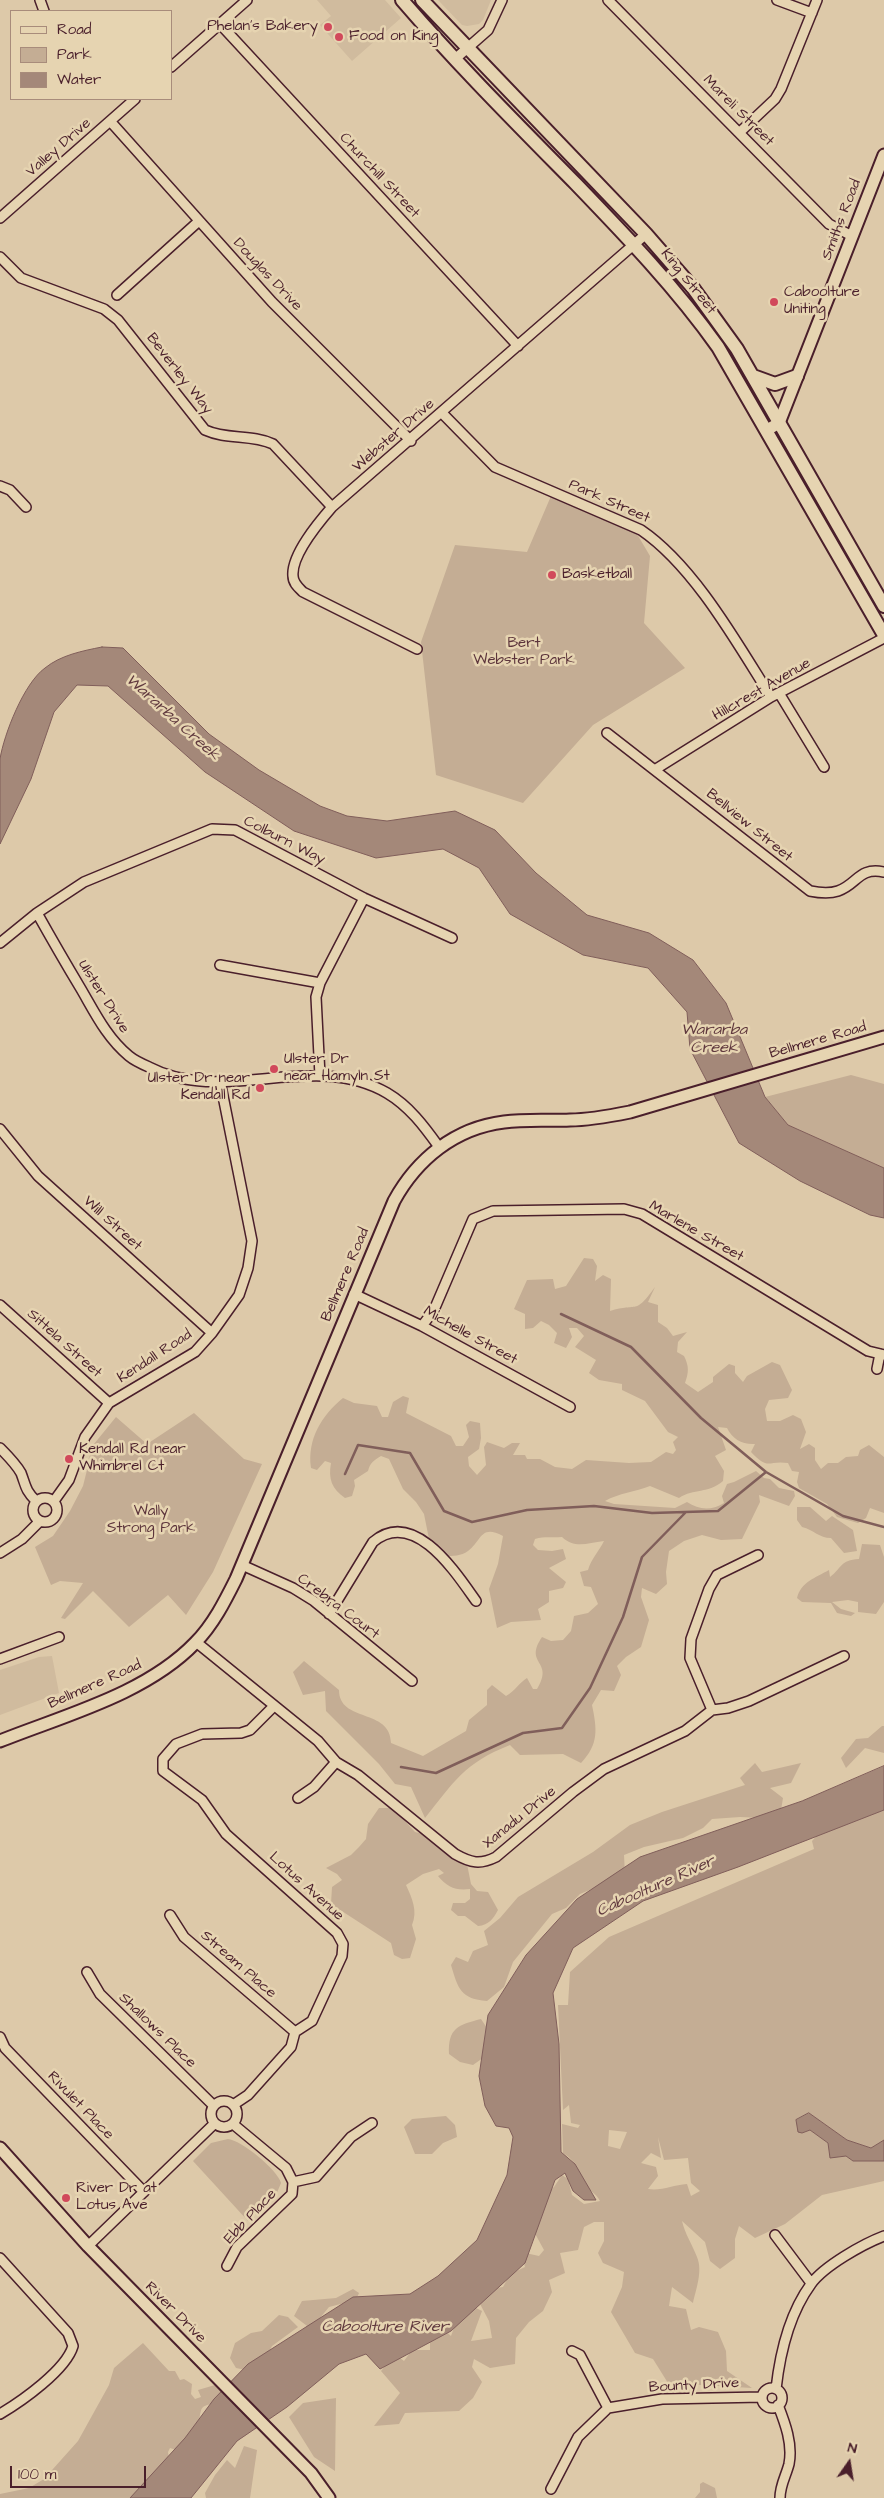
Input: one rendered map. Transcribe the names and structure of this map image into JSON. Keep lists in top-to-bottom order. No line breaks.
{"streets":{"main road":["Smiths Road","King Street","Bellmere Road","River Drive"],"street":["Mareli Street","Valley Drive","Churchill Street","Douglas Drive","Beverley Way","Webster Drive","Park Street","Hillcrest Avenue","Bellview Street","Colburn Way","Ulster Drive","Will Street","Marlene Street","Michelle Street","Sittela Street","Kendall Road","Crebra Court","Xanadu Drive","Lotus Avenue","Stream Place","Shallows Place","Rivulet Place","Ebb Place","Bounty Drive"]},"crossings":[["Mareli Street","Smiths Road"],["Valley Drive","Douglas Drive"],["Churchill Street","Webster Drive"],["Smiths Road","King Street"],["Douglas Drive","Webster Drive"],["King Street","Webster Drive"],["King Street","Hillcrest Avenue"],["Beverley Way","Webster Drive"],["Webster Drive","Park Street"],["Park Street","Hillcrest Avenue"],["Hillcrest Avenue","Bellview Street"],["Colburn Way","Ulster Drive"],["Ulster Drive","Bellmere Road"],["Ulster Drive","Kendall Road"],["Bellmere Road","Michelle Street"],["Bellmere Road","Crebra Court"],["Bellmere Road","Xanadu Drive"],["Will Street","Kendall Road"],["Marlene Street","Michelle Street"],["Sittela Street","Kendall Road"],["Xanadu Drive","Lotus Avenue"],["Lotus Avenue","Stream Place"],["Lotus Avenue","Shallows Place"],["Lotus Avenue","Ebb Place"],["Shallows Place","Ebb Place"]],"water":["Wararba Creek","Caboolture River"],"parks":["Bert Webster Park","Wally Strong Park"],"places":["Phelan's Bakery","Food on King","Caboolture Uniting","Basketball","Ulster Dr near Hamyln St","Ulster Dr near Kendall Rd","Kendall Rd near Whimbrel Ct","River Dr at Lotus Ave"],"legend":["Road","Park","Water"],"scale_bar":"100 m","north":"top"}
